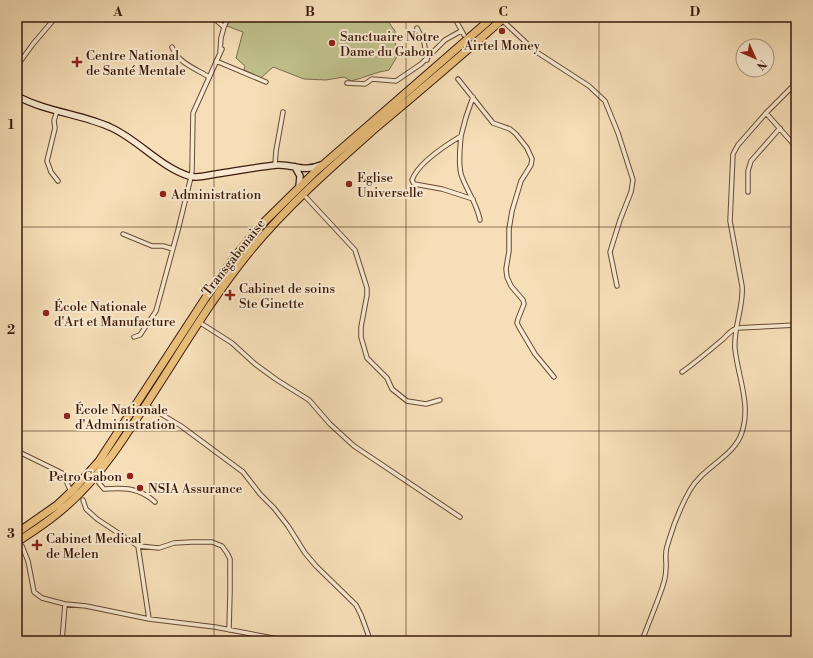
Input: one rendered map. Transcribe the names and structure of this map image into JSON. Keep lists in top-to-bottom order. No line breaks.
{"streets":{"highway":["Transgabonaise"]},"places":{"other":["Airtel Money","Sanctuaire Notre Dame du Gabon","Eglise Universelle","Administration","École Nationale d'Art et Manufacture","École Nationale d'Administration","Petro Gabon","NSIA Assurance"],"health":["Centre National de Santé Mentale","Cabinet de soins Ste Ginette","Cabinet Medical de Melen"]},"north":"bottom right","grid":{"columns":["A","B","C","D"],"rows":["1","2","3"]}}
